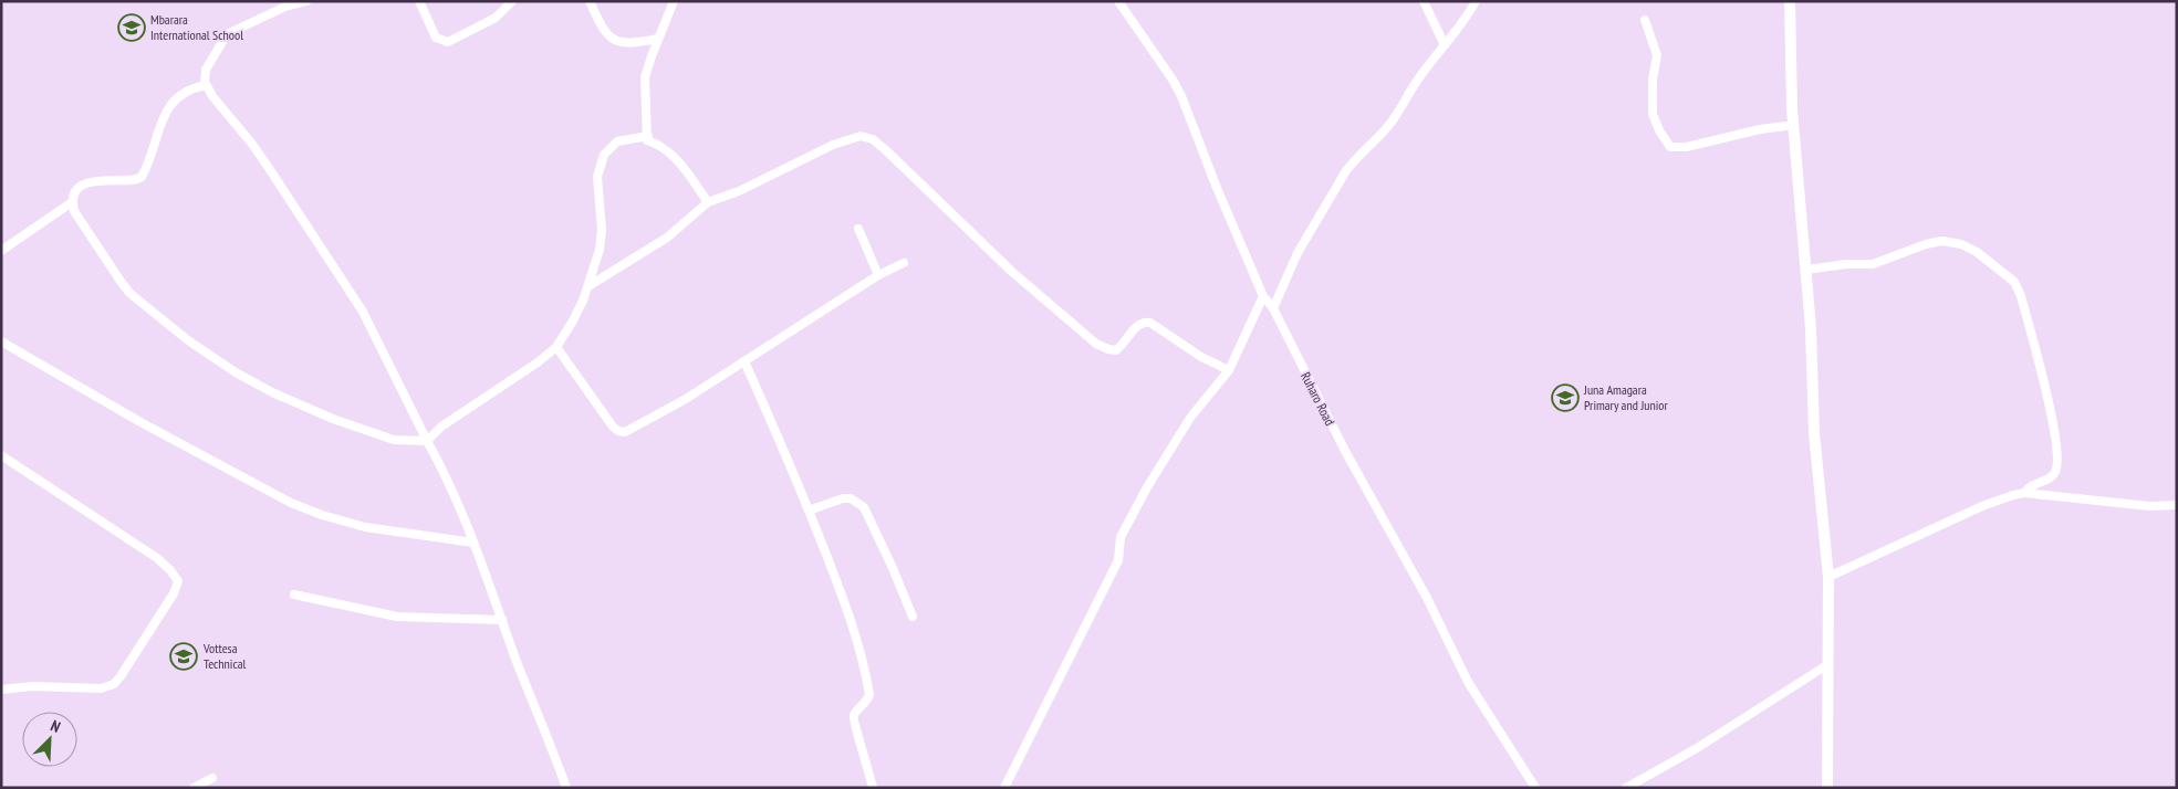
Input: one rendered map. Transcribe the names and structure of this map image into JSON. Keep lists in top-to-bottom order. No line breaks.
{"streets":{"street":["Ruharo Road"]},"places":{"school or university":["Mbarara International School","Juna Amagara Primary and Junior","Vottesa Technical"]},"north":"top right"}
